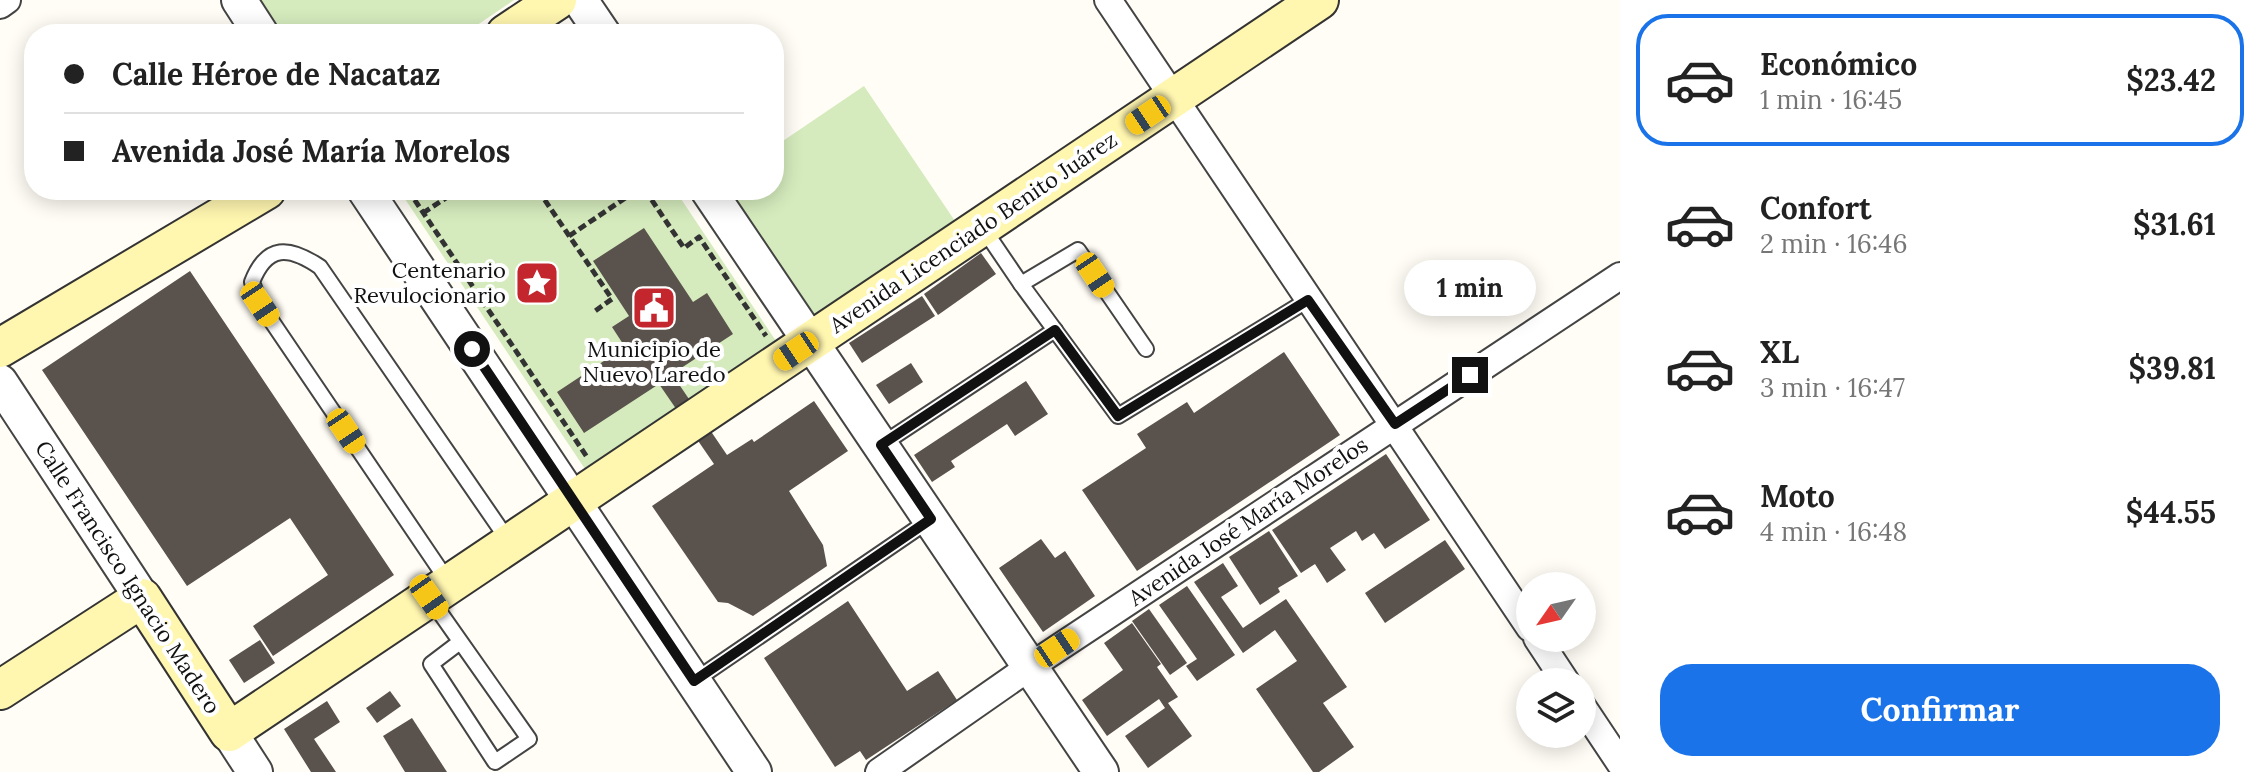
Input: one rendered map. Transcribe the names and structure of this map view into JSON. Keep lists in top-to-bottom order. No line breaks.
{"streets":{"main road":["Avenida Licenciado Benito Juárez","Calle Francisco Ignacio Madero"],"street":["Avenida José María Morelos"]},"crossings":[["Avenida Licenciado Benito Juárez","Calle Francisco Ignacio Madero"]],"places":{"place":["Centenario Revulocionario"],"public building":["Municipio de Nuevo Laredo"]},"north":"bottom left","page":{"list":[{"name":"Económico","note":"1 min · 16:45","value":"$23.42"},{"name":"Confort","note":"2 min · 16:46","value":"$31.61"},{"name":"XL","note":"3 min · 16:47","value":"$39.81"},{"name":"Moto","note":"4 min · 16:48","value":"$44.55"}],"banner":["Calle Héroe de Nacataz","Avenida José María Morelos"],"bubble":"1 min","buttons":"Confirmar"}}
